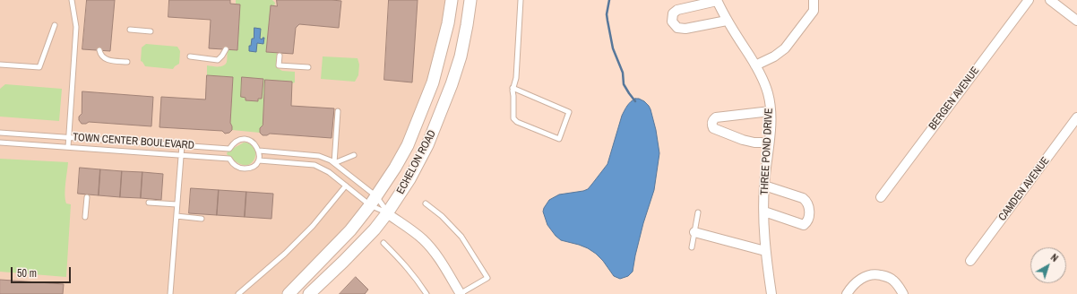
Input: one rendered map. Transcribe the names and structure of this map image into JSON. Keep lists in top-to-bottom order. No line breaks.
{"streets":{"street":["BERGEN AVENUE","THREE POND DRIVE","ECHELON ROAD","CAMDEN AVENUE"],"lane":["TOWN CENTER BOULEVARD"]},"scale_bar":"50 m","north":"top right"}
